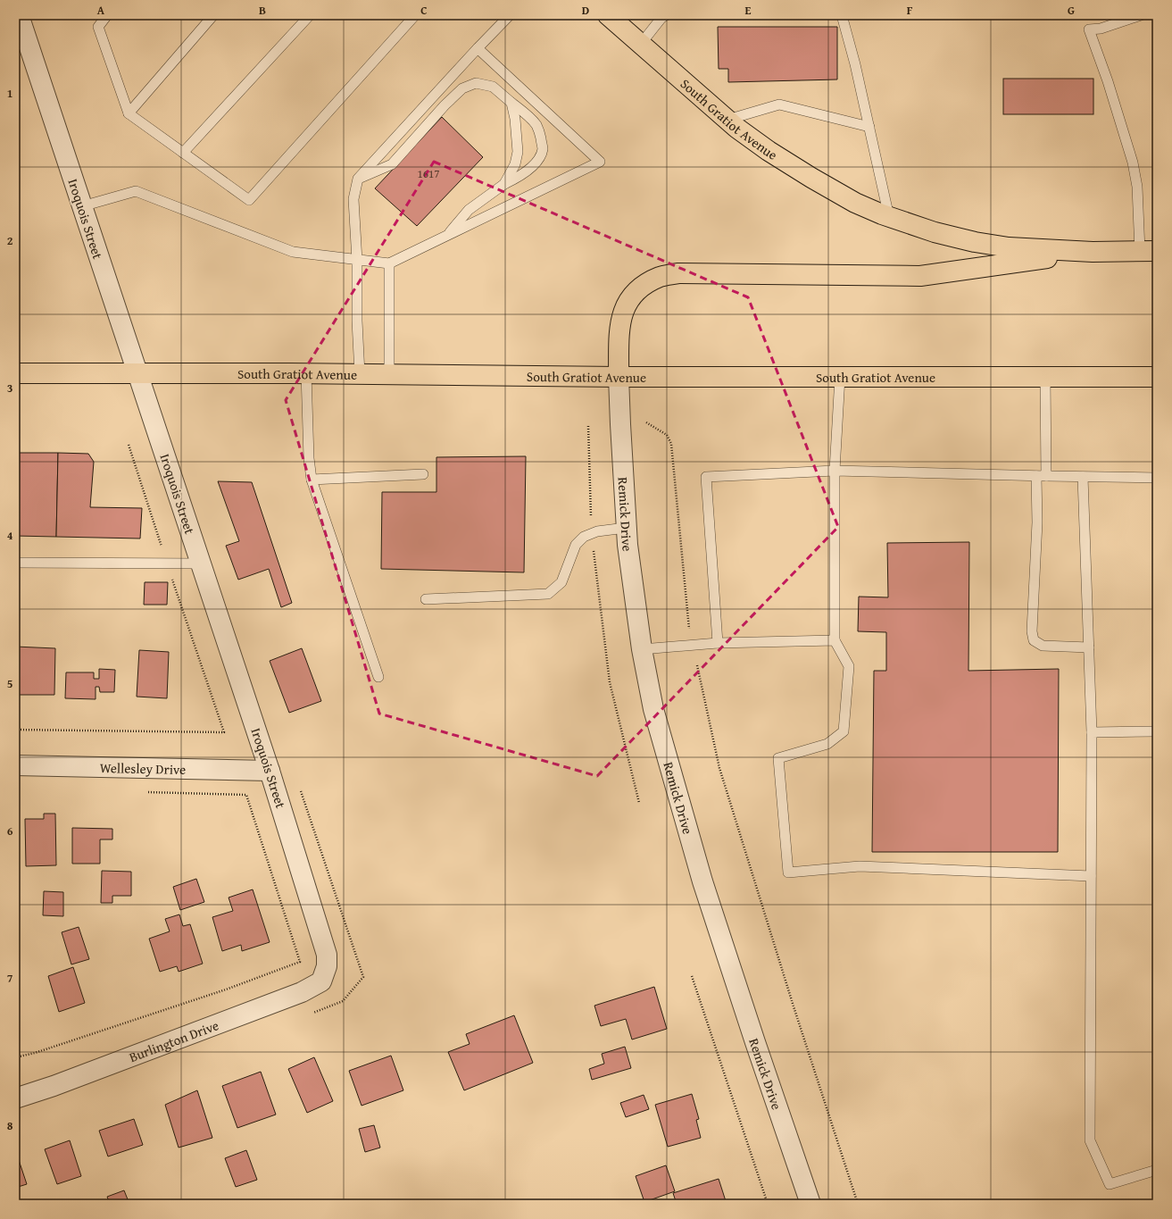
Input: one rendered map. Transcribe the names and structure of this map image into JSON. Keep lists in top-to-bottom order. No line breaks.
{"streets":{"main road":["South Gratiot Avenue"],"street":["Iroquois Street","Remick Drive","Wellesley Drive","Burlington Drive"]},"crossings":[["South Gratiot Avenue","Iroquois Street"],["South Gratiot Avenue","Remick Drive"],["Iroquois Street","Wellesley Drive"],["Iroquois Street","Burlington Drive"]],"house_numbers":["1617"],"grid":{"columns":["A","B","C","D","E","F","G"],"rows":["1","2","3","4","5","6","7","8"]}}
